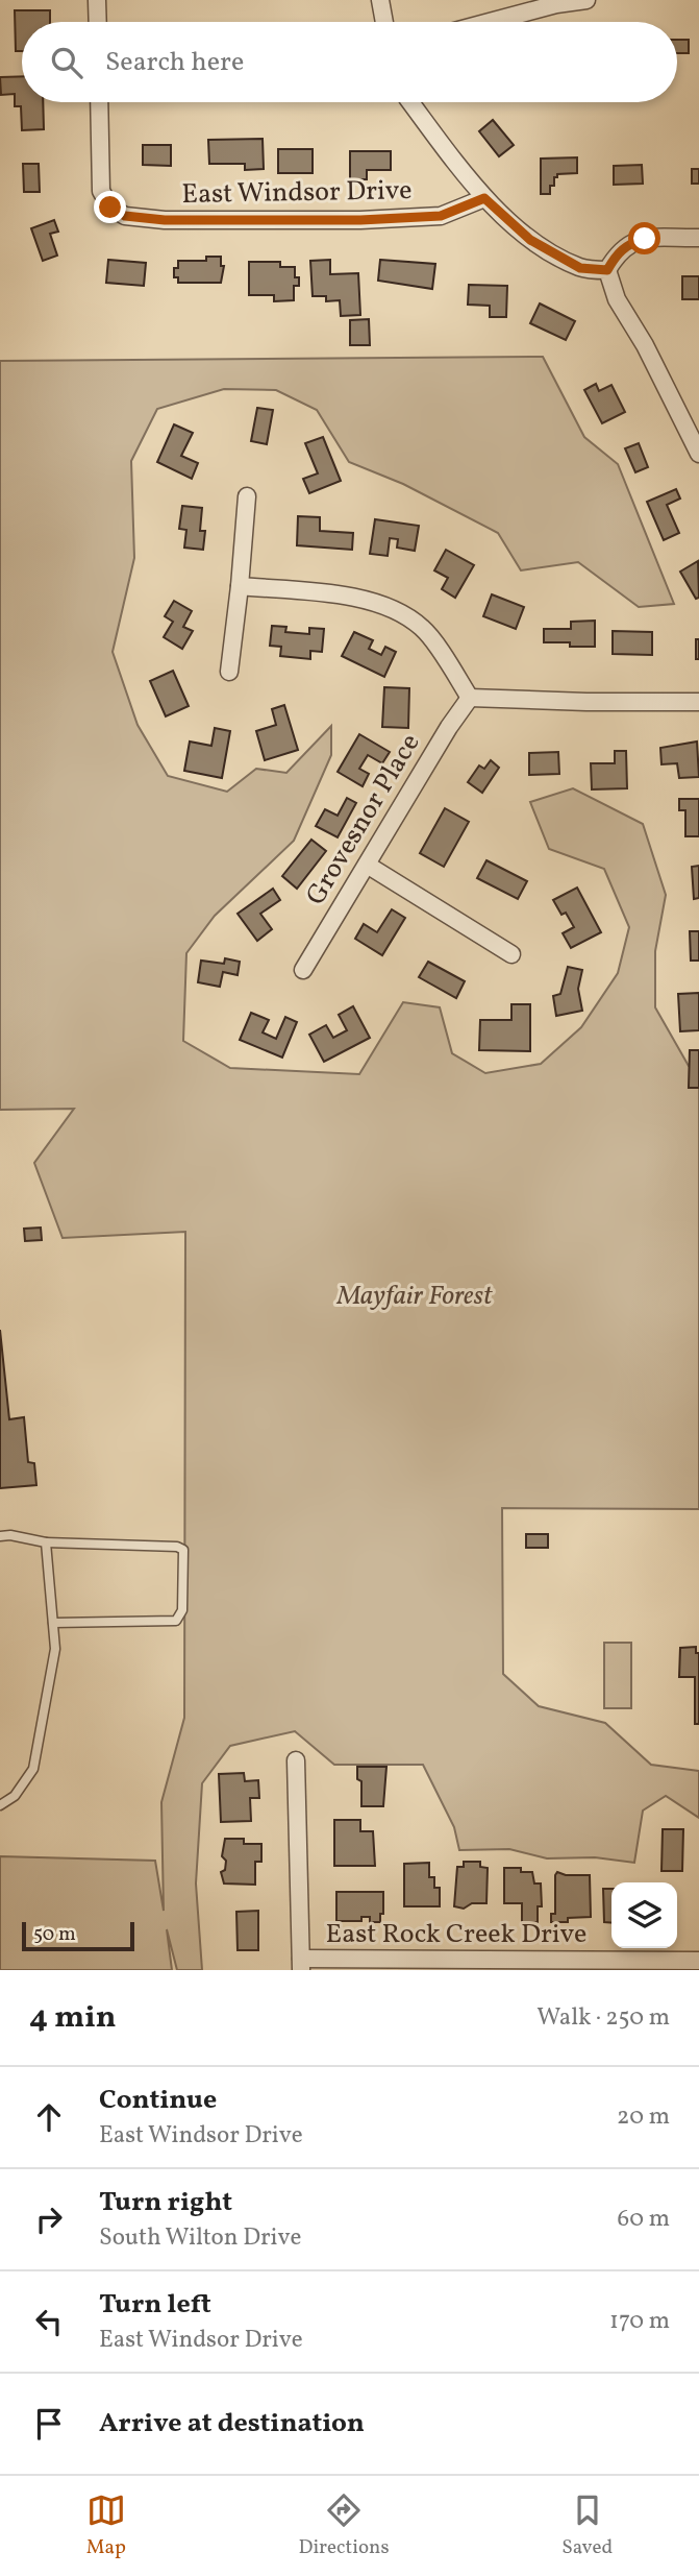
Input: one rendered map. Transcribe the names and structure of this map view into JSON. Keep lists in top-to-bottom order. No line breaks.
{"streets":{"street":["East Windsor Drive","Grovesnor Place","East Rock Creek Drive"]},"parks":["Mayfair Forest"],"scale_bar":"50 m","page":{"search":"Search here","scale":"50 m","heading":["4 min","Walk · 250 m"],"list":[["Continue","East Windsor Drive","20 m"],["Turn right","South Wilton Drive","60 m"],["Turn left","East Windsor Drive","170 m"],"Arrive at destination"],"nav":["Map","Directions","Saved"]}}
